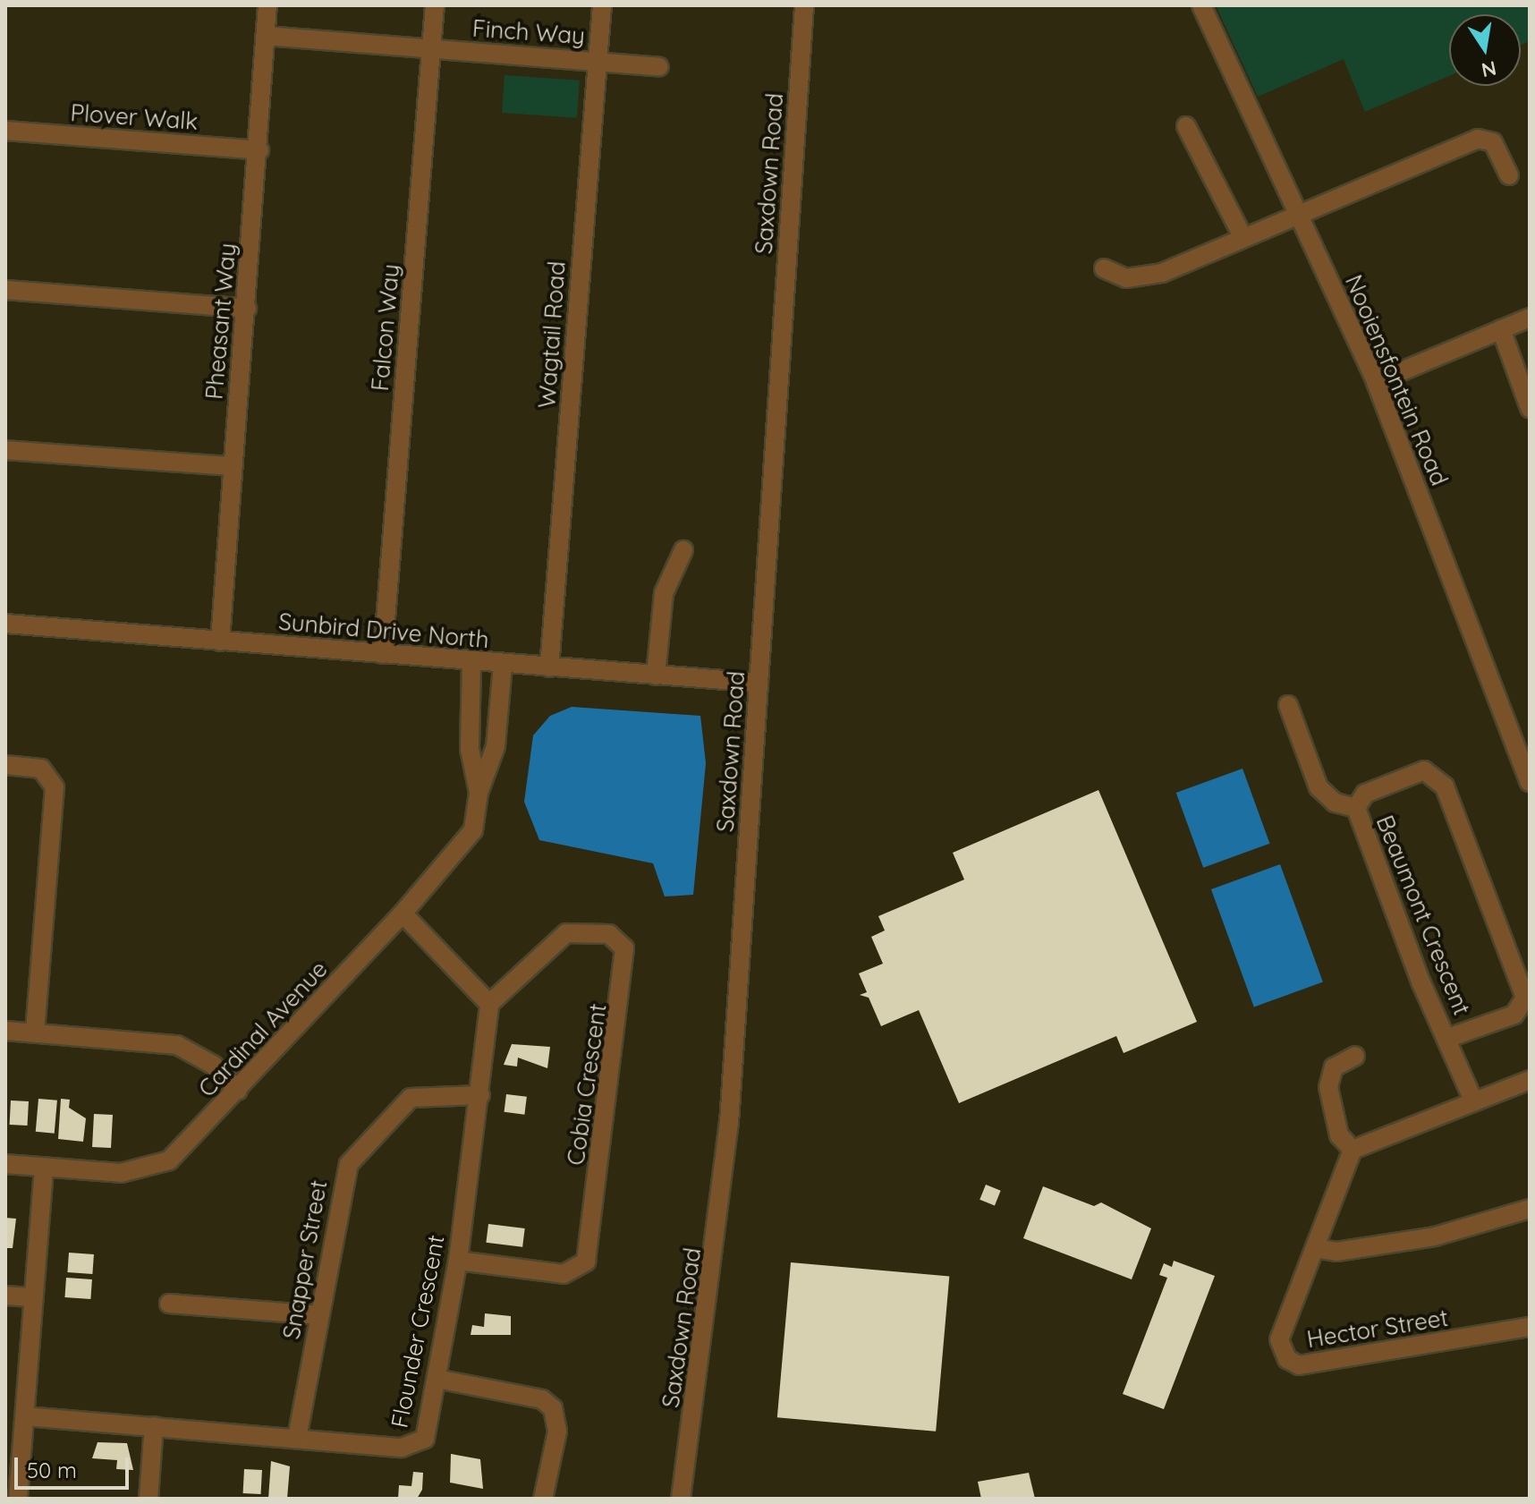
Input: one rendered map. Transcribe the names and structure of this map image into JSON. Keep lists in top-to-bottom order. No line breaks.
{"streets":{"street":["Finch Way","Plover Walk","Saxdown Road","Pheasant Way","Falcon Way","Wagtail Road","Nooiensfontein Road","Sunbird Drive North","Beaumont Crescent","Cardinal Avenue","Cobia Crescent","Snapper Street","Hector Street","Flounder Crescent"]},"crossings":[["Finch Way","Pheasant Way"],["Finch Way","Falcon Way"],["Finch Way","Wagtail Road"],["Plover Walk","Pheasant Way"],["Saxdown Road","Sunbird Drive North"],["Pheasant Way","Sunbird Drive North"],["Falcon Way","Sunbird Drive North"],["Wagtail Road","Sunbird Drive North"],["Sunbird Drive North","Cardinal Avenue"],["Cobia Crescent","Flounder Crescent"],["Snapper Street","Flounder Crescent"]],"scale_bar":"50 m","north":"bottom"}
